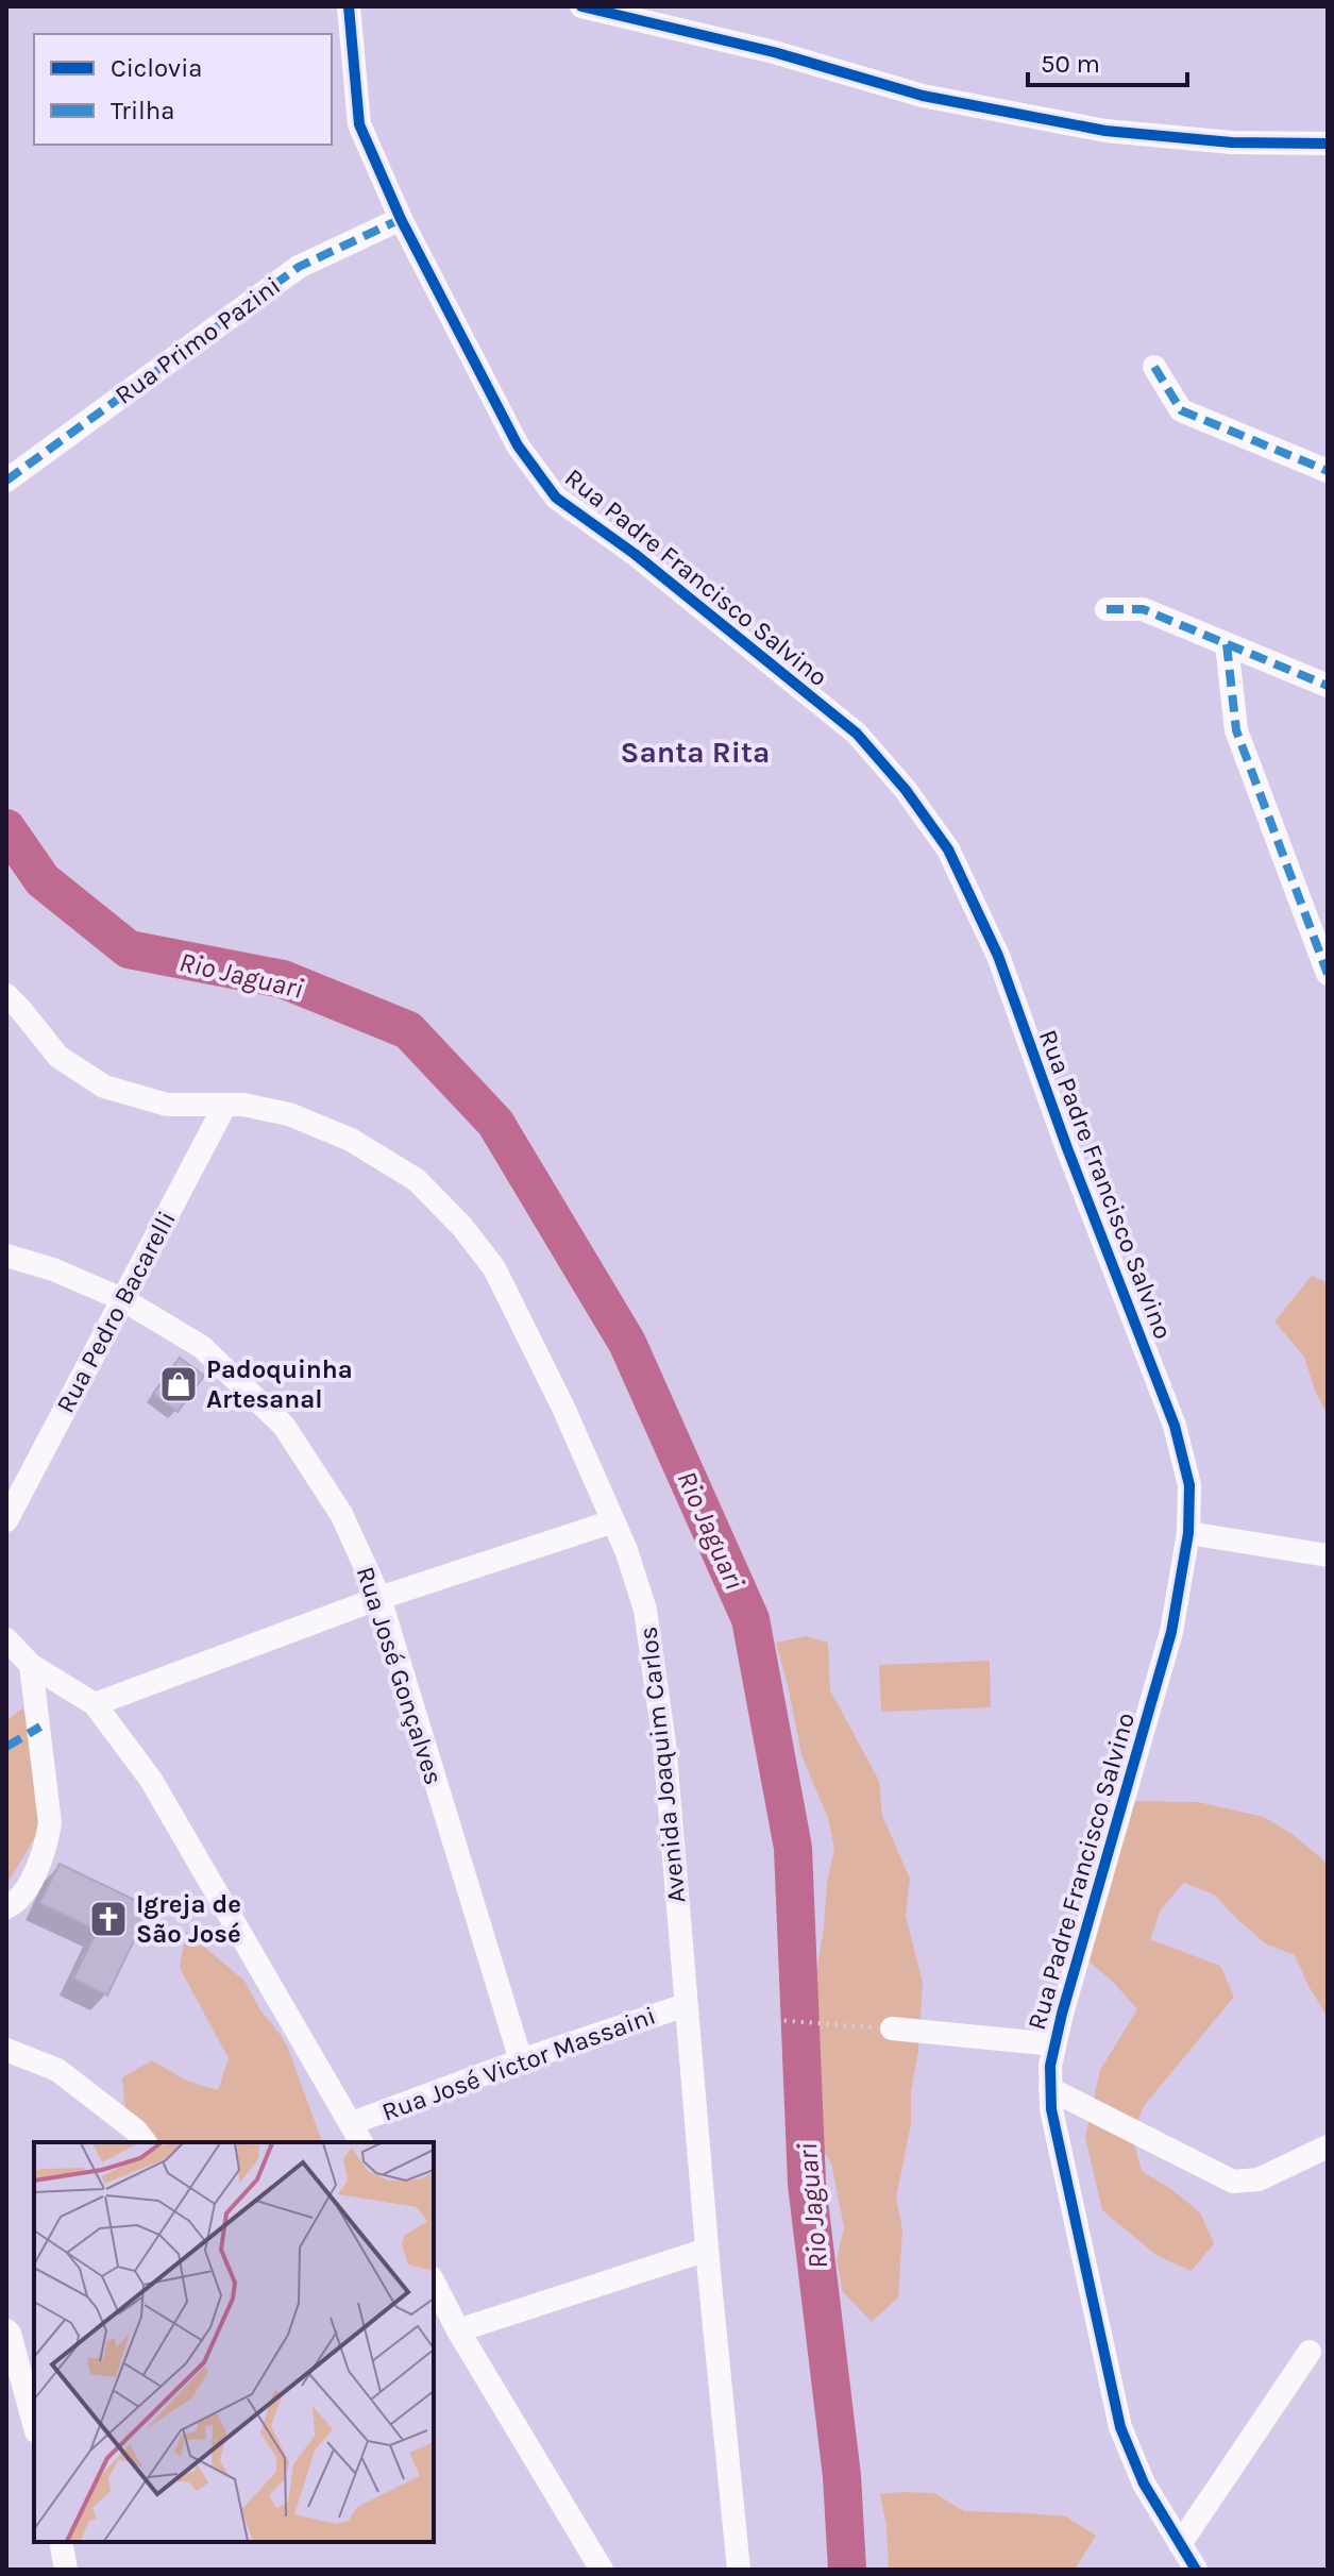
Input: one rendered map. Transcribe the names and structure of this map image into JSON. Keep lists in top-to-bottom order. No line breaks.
{"streets":{"street":["Rua Primo Pazini","Rua Padre Francisco Salvino","Rua Pedro Bacarelli","Rua José Gonçalves","Avenida Joaquim Carlos","Rua José Victor Massaini"]},"crossings":[["Rua Primo Pazini","Rua Padre Francisco Salvino"],["Rua Pedro Bacarelli","Rua José Gonçalves"],["Rua Pedro Bacarelli","Avenida Joaquim Carlos"],["Rua José Gonçalves","Rua José Victor Massaini"],["Avenida Joaquim Carlos","Rua José Victor Massaini"]],"districts":["Santa Rita"],"water":["Rio Jaguari"],"places":{"shop":["Padoquinha Artesanal"],"church":["Igreja de São José"]},"legend":["Ciclovia","Trilha"],"scale_bar":"50 m"}
